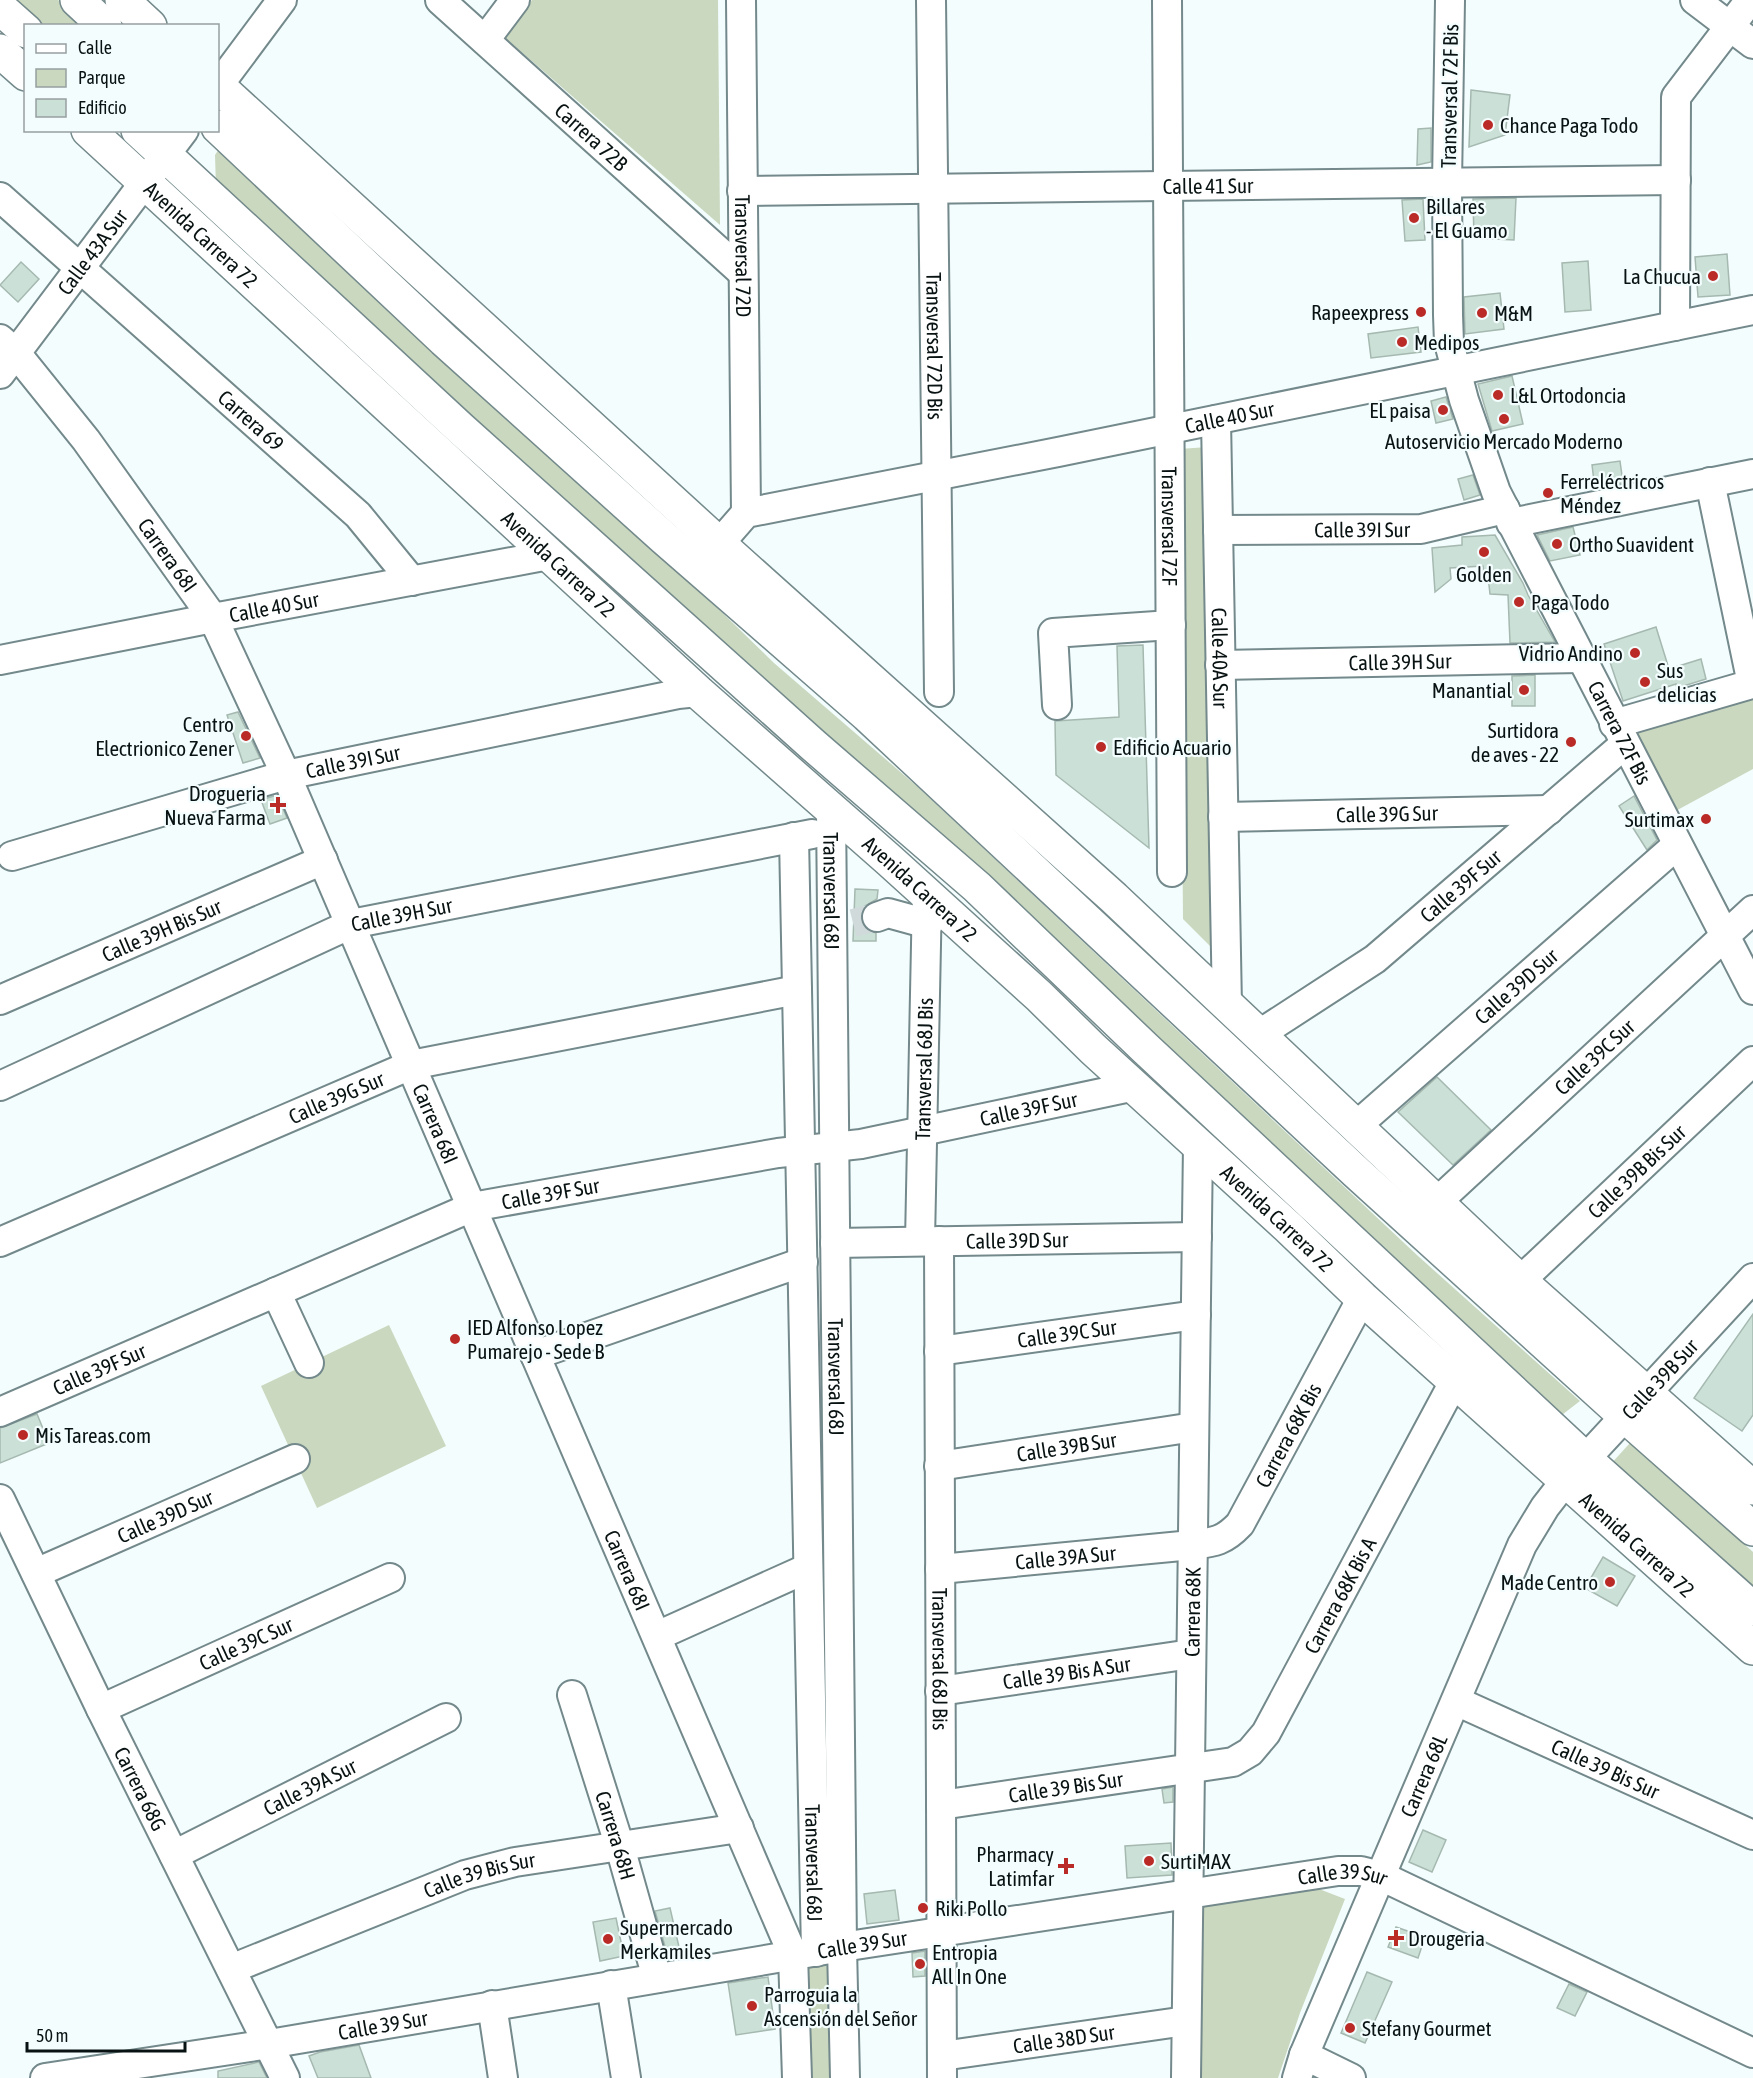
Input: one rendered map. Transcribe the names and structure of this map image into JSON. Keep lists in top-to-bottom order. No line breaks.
{"streets":{"highway":["Avenida Carrera 72"],"street":["Transversal 72F Bis","Carrera 72B","Calle 41 Sur","Calle 43A Sur","Transversal 72D","Transversal 72D Bis","Calle 40 Sur","Carrera 69","Transversal 72F","Calle 39I Sur","Carrera 68I","Calle 40A Sur","Calle 39H Sur","Carrera 72F Bis","Calle 39G Sur","Calle 39F Sur","Transversal 68J","Calle 39H Bis Sur","Calle 39D Sur","Calle 39C Sur","Transversal 68J Bis","Calle 39B Bis Sur","Calle 39B Sur","Carrera 68K Bis","Calle 39A Sur","Carrera 68K Bis A","Carrera 68K","Calle 39 Bis A Sur","Calle 39 Bis Sur","Carrera 68L","Carrera 68G","Carrera 68H","Calle 39 Sur","Calle 38D Sur"]},"crossings":[["Transversal 72F Bis","Calle 41 Sur"],["Transversal 72F Bis","Calle 40 Sur"],["Transversal 72F Bis","Carrera 72F Bis"],["Carrera 72B","Transversal 72D"],["Calle 41 Sur","Transversal 72D"],["Calle 41 Sur","Transversal 72D Bis"],["Calle 41 Sur","Transversal 72F"],["Avenida Carrera 72","Calle 43A Sur"],["Avenida Carrera 72","Calle 40 Sur"],["Avenida Carrera 72","Calle 39I Sur"],["Avenida Carrera 72","Calle 39H Sur"],["Avenida Carrera 72","Calle 39F Sur"],["Avenida Carrera 72","Transversal 68J"],["Avenida Carrera 72","Transversal 68J Bis"],["Avenida Carrera 72","Calle 39B Sur"],["Avenida Carrera 72","Carrera 68K Bis"],["Avenida Carrera 72","Carrera 68K Bis A"],["Avenida Carrera 72","Carrera 68K"],["Avenida Carrera 72","Carrera 68L"],["Calle 43A Sur","Carrera 69"],["Calle 43A Sur","Carrera 68I"],["Transversal 72D","Calle 40 Sur"],["Transversal 72D Bis","Calle 40 Sur"],["Calle 40 Sur","Carrera 69"],["Calle 40 Sur","Transversal 72F"],["Calle 40 Sur","Carrera 68I"],["Calle 40 Sur","Calle 40A Sur"],["Calle 40 Sur","Carrera 72F Bis"],["Calle 39I Sur","Carrera 68I"],["Calle 39I Sur","Calle 40A Sur"],["Calle 39I Sur","Carrera 72F Bis"],["Carrera 68I","Calle 39H Sur"],["Carrera 68I","Calle 39G Sur"],["Carrera 68I","Calle 39F Sur"],["Carrera 68I","Transversal 68J"],["Carrera 68I","Calle 39H Bis Sur"],["Carrera 68I","Calle 39 Bis Sur"],["Carrera 68I","Calle 39 Sur"],["Calle 40A Sur","Calle 39H Sur"],["Calle 40A Sur","Calle 39G Sur"],["Calle 39H Sur","Carrera 72F Bis"],["Calle 39H Sur","Transversal 68J"],["Carrera 72F Bis","Calle 39F Sur"],["Carrera 72F Bis","Calle 39D Sur"],["Carrera 72F Bis","Calle 39C Sur"],["Calle 39G Sur","Calle 39F Sur"],["Calle 39G Sur","Transversal 68J"],["Calle 39F Sur","Transversal 68J"],["Calle 39F Sur","Transversal 68J Bis"],["Transversal 68J","Calle 39D Sur"],["Transversal 68J","Calle 39 Sur"],["Calle 39D Sur","Transversal 68J Bis"],["Calle 39D Sur","Carrera 68K"],["Calle 39D Sur","Carrera 68G"],["Calle 39C Sur","Transversal 68J Bis"],["Calle 39C Sur","Carrera 68K"],["Calle 39C Sur","Carrera 68G"],["Transversal 68J Bis","Calle 39B Sur"],["Transversal 68J Bis","Calle 39A Sur"],["Transversal 68J Bis","Calle 39 Bis A Sur"],["Transversal 68J Bis","Calle 39 Bis Sur"],["Transversal 68J Bis","Calle 39 Sur"],["Transversal 68J Bis","Calle 38D Sur"],["Calle 39B Sur","Carrera 68K"],["Calle 39B Sur","Carrera 68L"],["Carrera 68K Bis","Calle 39A Sur"],["Carrera 68K Bis","Carrera 68K"],["Calle 39A Sur","Carrera 68K"],["Calle 39A Sur","Carrera 68G"],["Carrera 68K Bis A","Carrera 68K"],["Carrera 68K Bis A","Calle 39 Bis Sur"],["Carrera 68K","Calle 39 Bis A Sur"],["Carrera 68K","Calle 39 Bis Sur"],["Carrera 68K","Calle 39 Sur"],["Carrera 68K","Calle 38D Sur"],["Calle 39 Bis Sur","Carrera 68L"],["Calle 39 Bis Sur","Carrera 68G"],["Calle 39 Bis Sur","Carrera 68H"],["Carrera 68L","Calle 39 Sur"],["Carrera 68G","Calle 39 Sur"],["Carrera 68H","Calle 39 Sur"]],"places":{"other":["Chance Paga Todo","Billares - El Guamo","La Chucua","Rapeexpress","M&M","Medipos","L&L Ortodoncia","EL paisa","Autoservicio Mercado Moderno","Ferreléctricos Méndez","Ortho Suavident","Golden","Paga Todo","Vidrio Andino","Sus delicias","Manantial","Centro Electrionico Zener","Surtidora de aves - 22","Edificio Acuario","Surtimax","IED Alfonso Lopez Pumarejo - Sede B","Mis Tareas.com","Made Centro","SurtiMAX","Riki Pollo","Supermercado Merkamiles","Entropia All In One","Parroguia la Ascensión del Señor","Stefany Gourmet"],"health":["Drogueria Nueva Farma","Pharmacy Latimfar","Drougeria"]},"legend":["Calle","Parque","Edificio"],"scale_bar":"50 m"}
